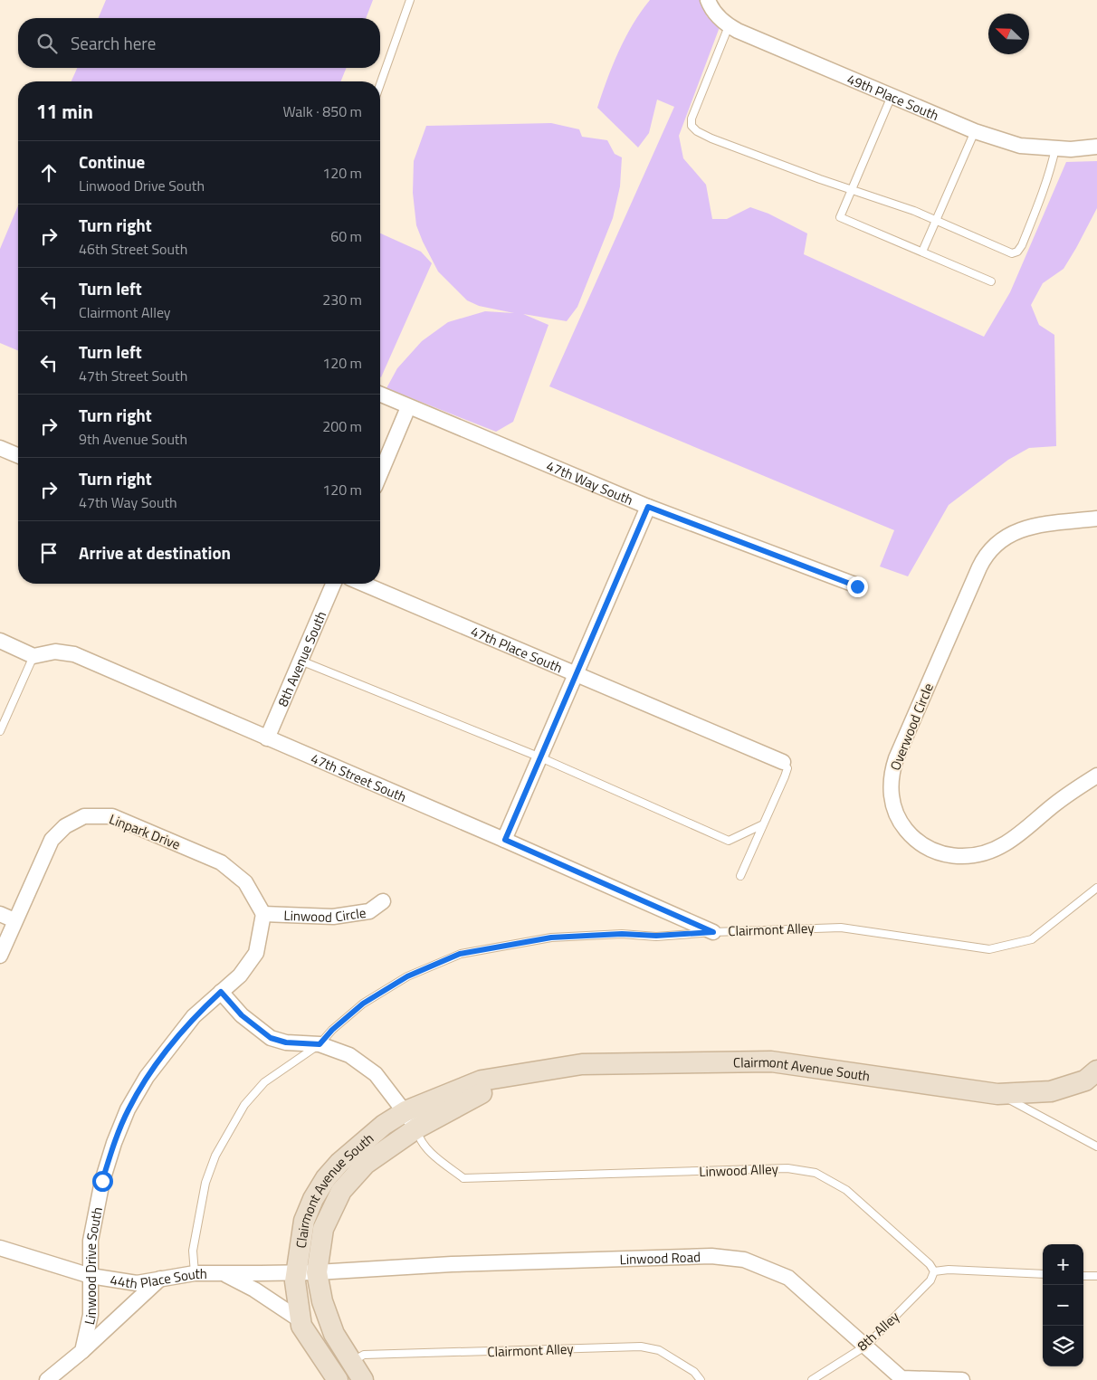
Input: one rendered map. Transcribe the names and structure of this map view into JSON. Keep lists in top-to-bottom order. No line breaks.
{"streets":{"street":["49th Place South","47th Way South","47th Place South","8th Avenue South","Overwood Circle","47th Street South","Linpark Drive","Linwood Circle","Clairmont Avenue South","Linwood Road","Linwood Drive South","44th Place South"],"lane":["Clairmont Alley","Linwood Alley","8th Alley"]},"crossings":[["8th Avenue South","47th Street South"],["47th Street South","Clairmont Alley"],["Linpark Drive","Linwood Circle"],["Linpark Drive","Linwood Drive South"],["Linwood Circle","Linwood Drive South"],["Clairmont Alley","Clairmont Avenue South"],["Clairmont Alley","44th Place South"],["Clairmont Avenue South","Linwood Alley"],["Clairmont Avenue South","Linwood Road"],["Clairmont Avenue South","44th Place South"],["Linwood Alley","8th Alley"],["Linwood Road","44th Place South"],["Linwood Road","8th Alley"],["Linwood Drive South","44th Place South"]],"north":"top left","page":{"search":"Search here","heading":["11 min","Walk · 850 m"],"list":[["Continue","Linwood Drive South","120 m"],["Turn right","46th Street South","60 m"],["Turn left","Clairmont Alley","230 m"],["Turn left","47th Street South","120 m"],["Turn right","9th Avenue South","200 m"],["Turn right","47th Way South","120 m"],"Arrive at destination"],"map_buttons":["+","−"]}}
